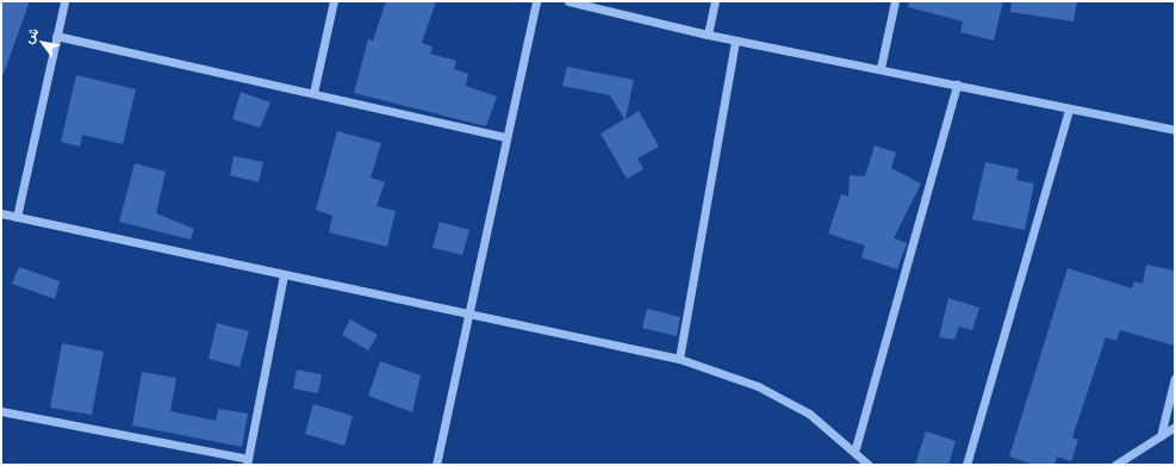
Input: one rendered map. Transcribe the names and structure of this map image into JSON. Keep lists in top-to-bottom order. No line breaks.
{"north":"top left"}
